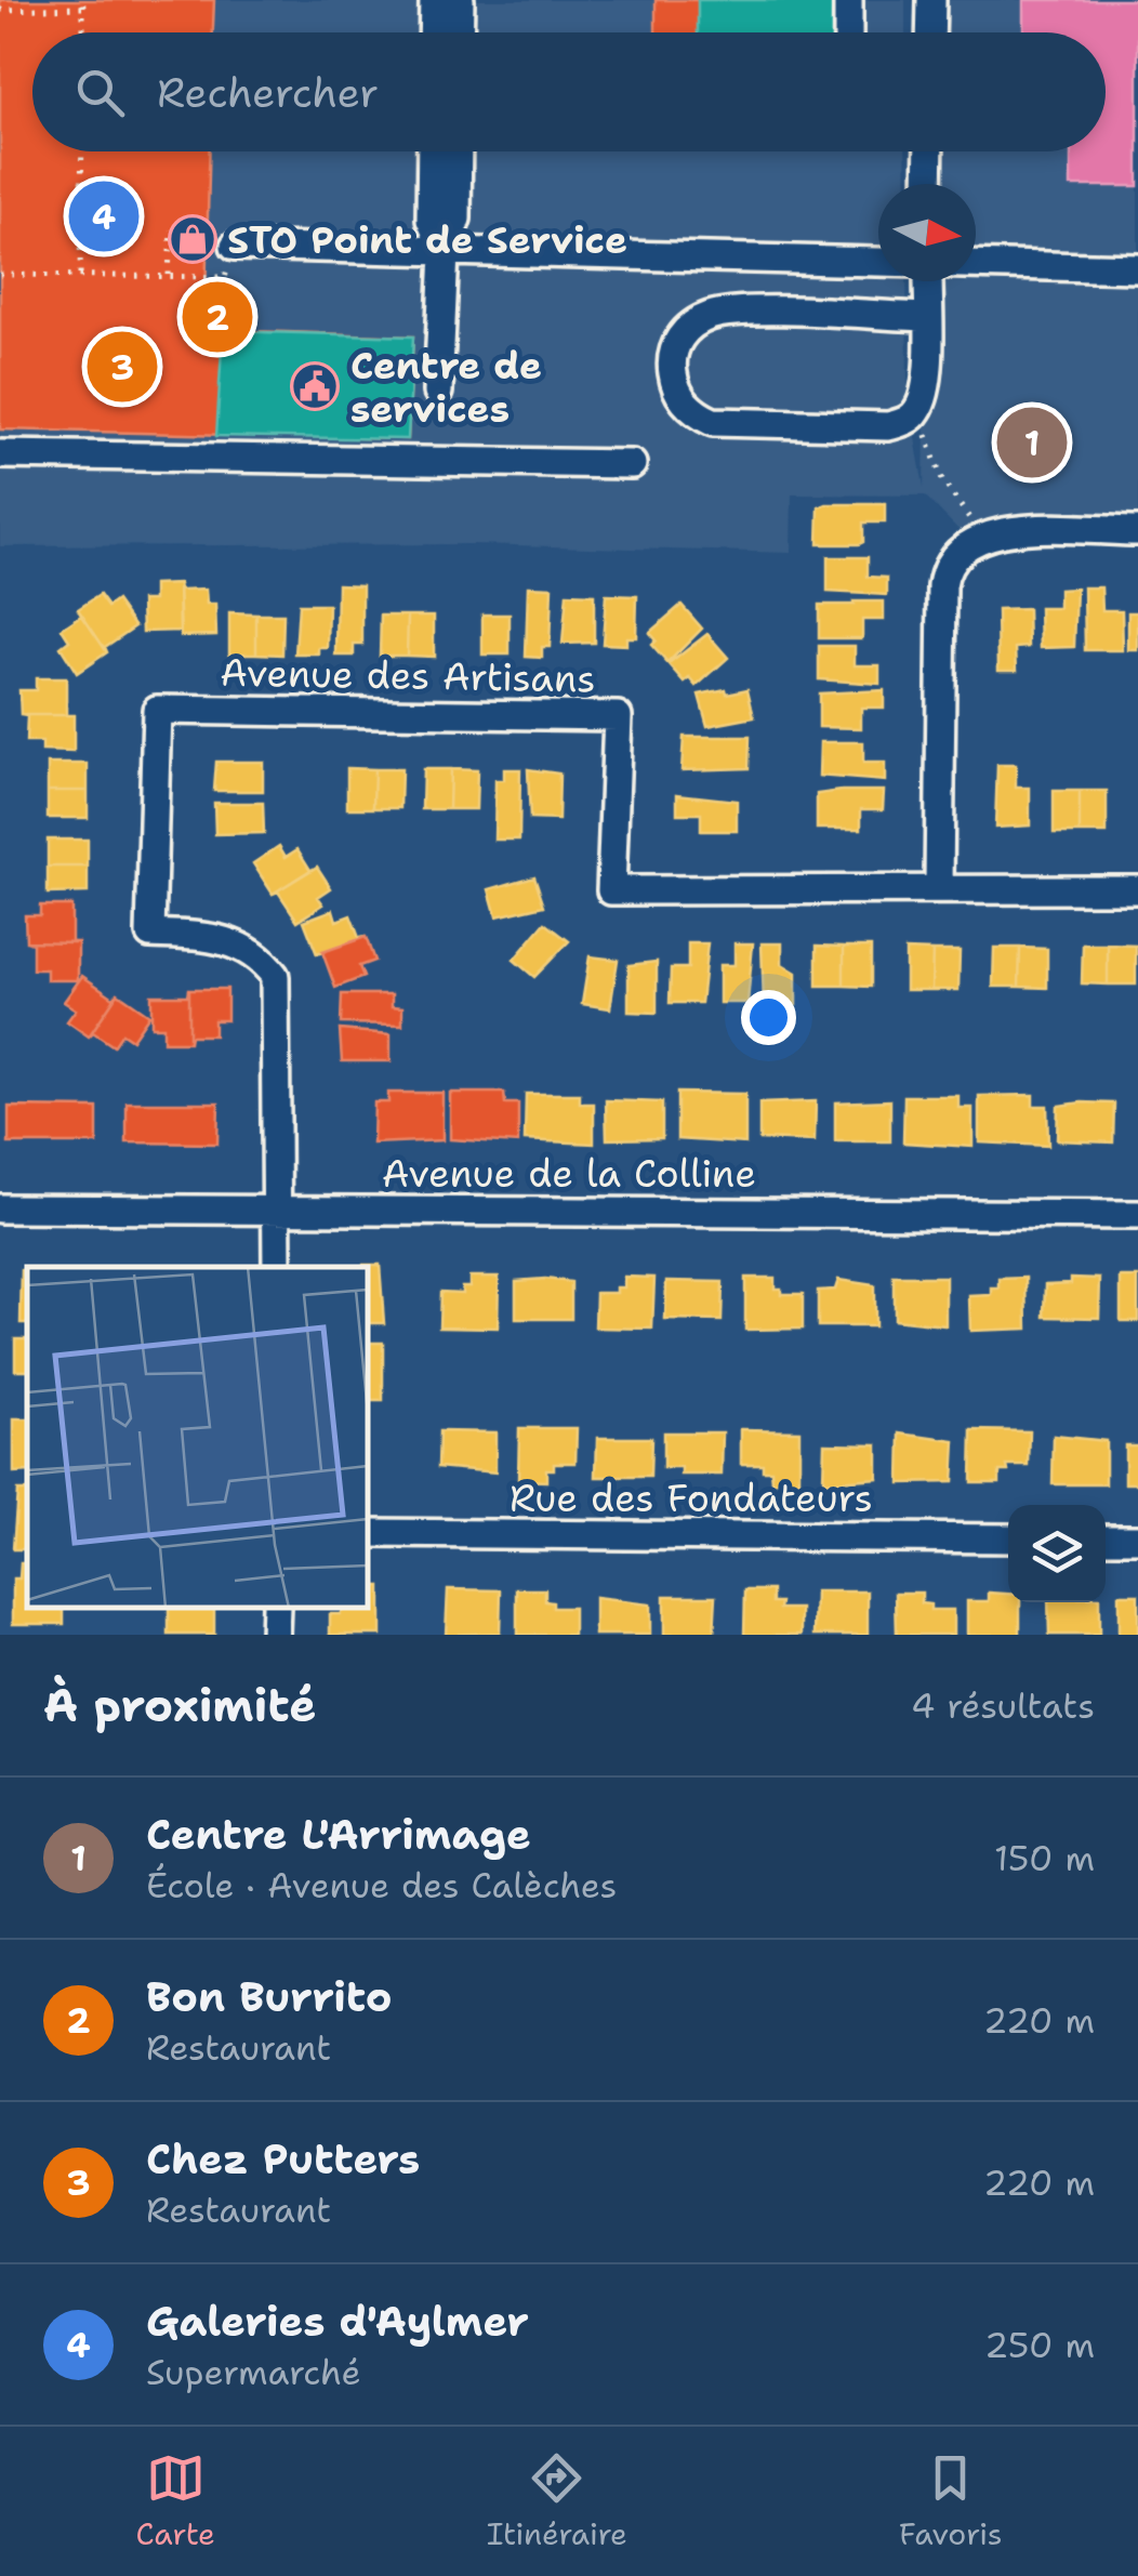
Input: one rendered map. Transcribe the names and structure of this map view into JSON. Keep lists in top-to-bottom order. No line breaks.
{"streets":{"street":["Avenue des Artisans","Avenue de la Colline","Rue des Fondateurs"]},"crossings":[["Avenue des Artisans","Avenue de la Colline"]],"places":{"shop":["STO Point de Service"],"public building":["Centre de services"]},"north":"right","page":{"search":"Rechercher","pins":["4","2","3","1"],"heading":["À proximité","4 résultats"],"list":[{"mark":"1","name":"Centre L'Arrimage","note":"École · Avenue des Calèches","value":"150 m"},{"mark":"2","name":"Bon Burrito","note":"Restaurant","value":"220 m"},{"mark":"3","name":"Chez Putters","note":"Restaurant","value":"220 m"},{"mark":"4","name":"Galeries d'Aylmer","note":"Supermarché","value":"250 m"}],"nav":["Carte","Itinéraire","Favoris"]}}
